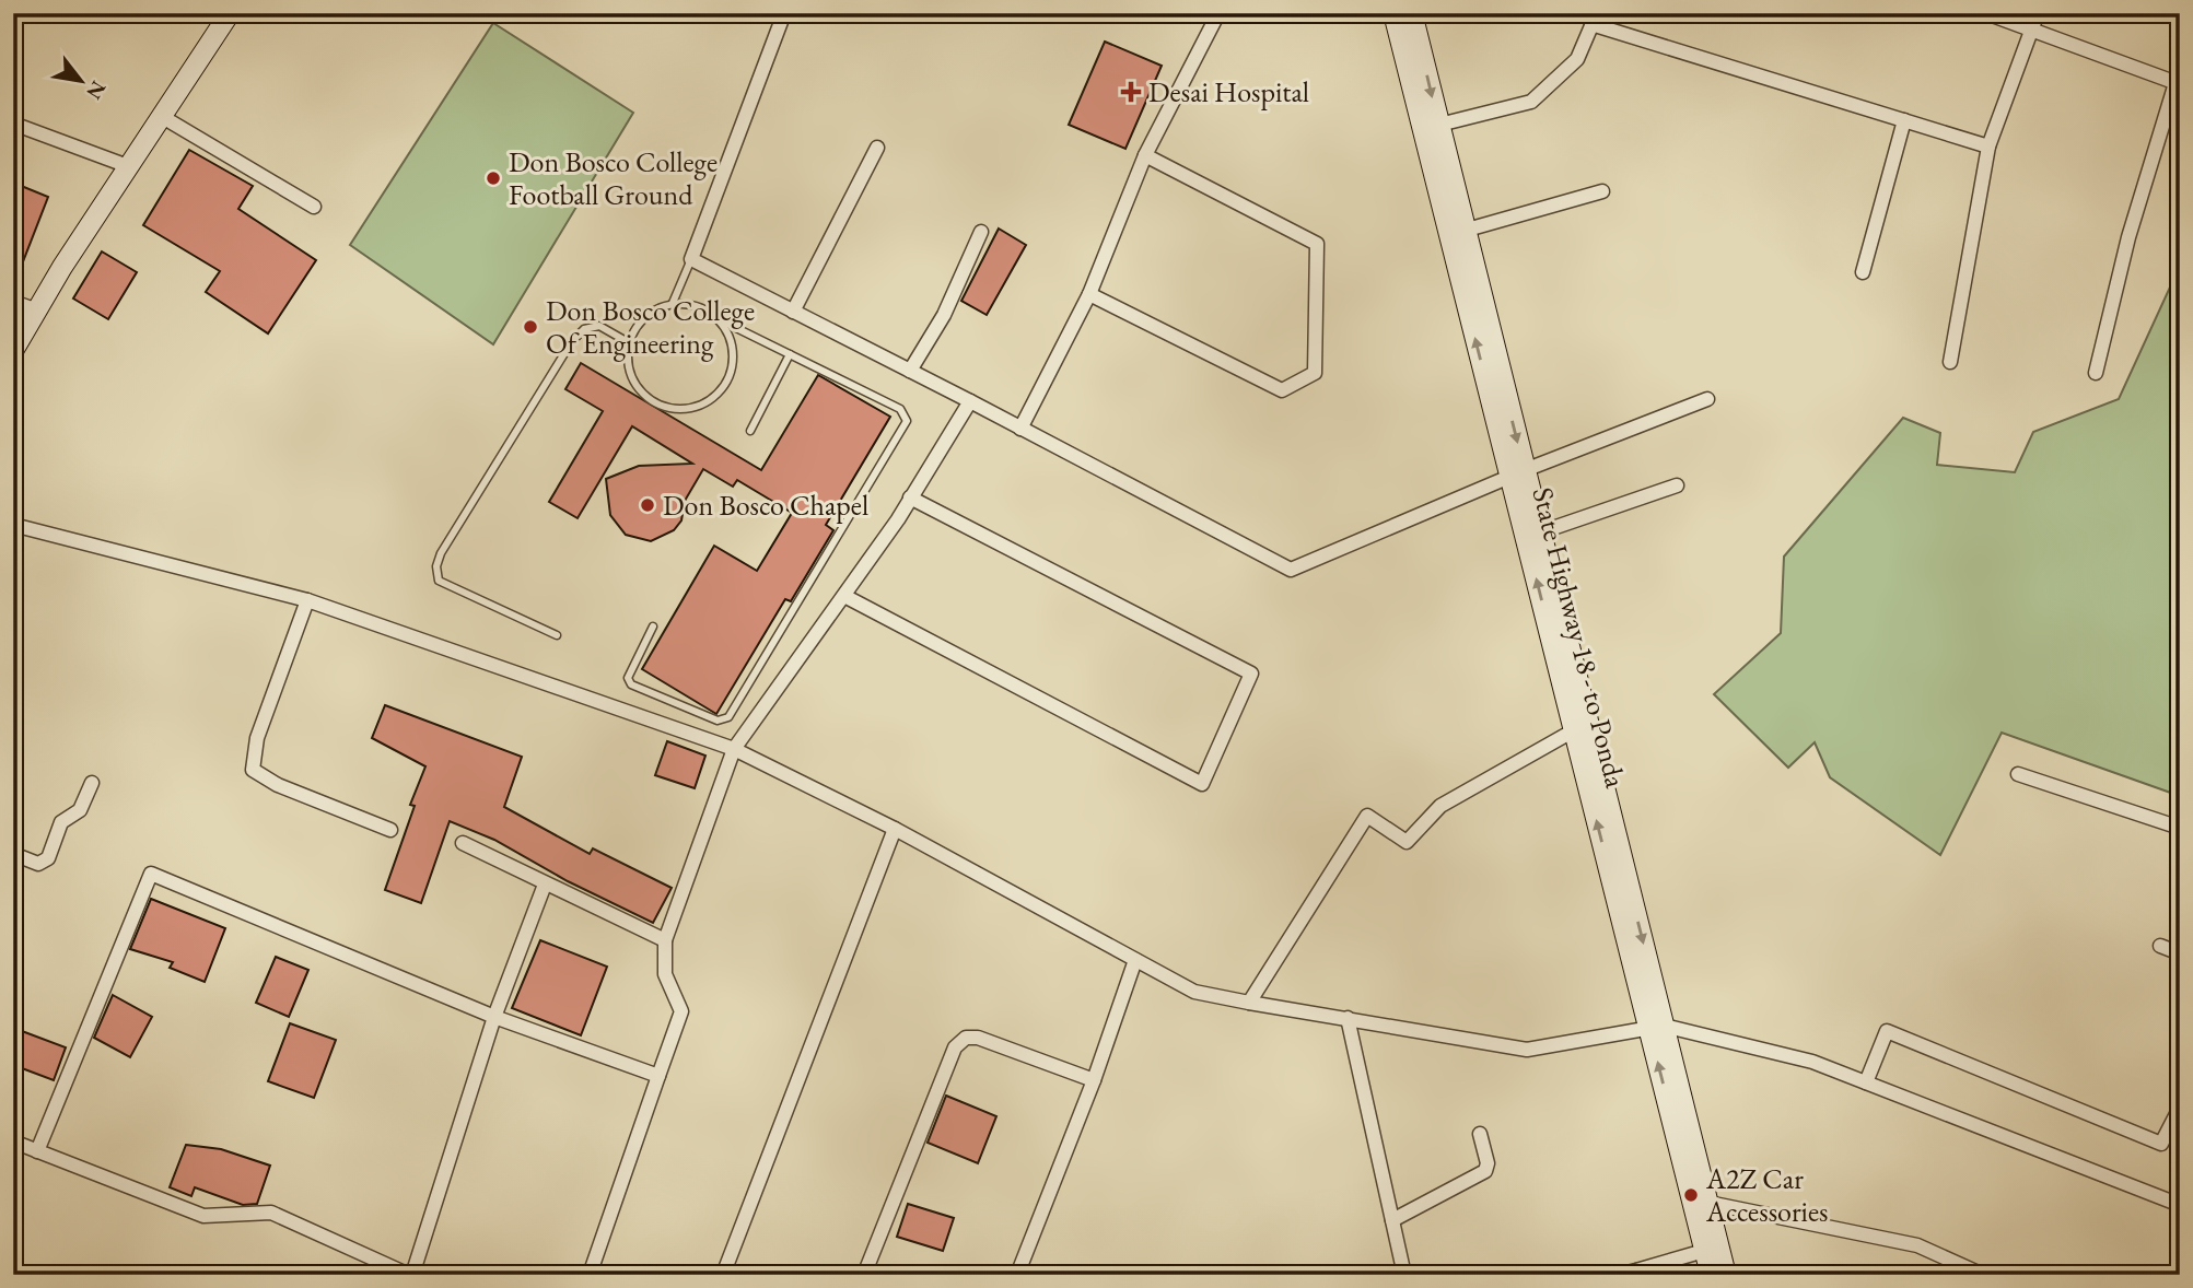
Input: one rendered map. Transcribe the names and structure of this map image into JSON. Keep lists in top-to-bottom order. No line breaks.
{"streets":{"main road":["State Highway 18 - to Ponda"]},"places":{"health":["Desai Hospital"],"other":["Don Bosco College Football Ground","Don Bosco College Of Engineering","Don Bosco Chapel","A2Z Car Accessories"]},"north":"bottom right"}
